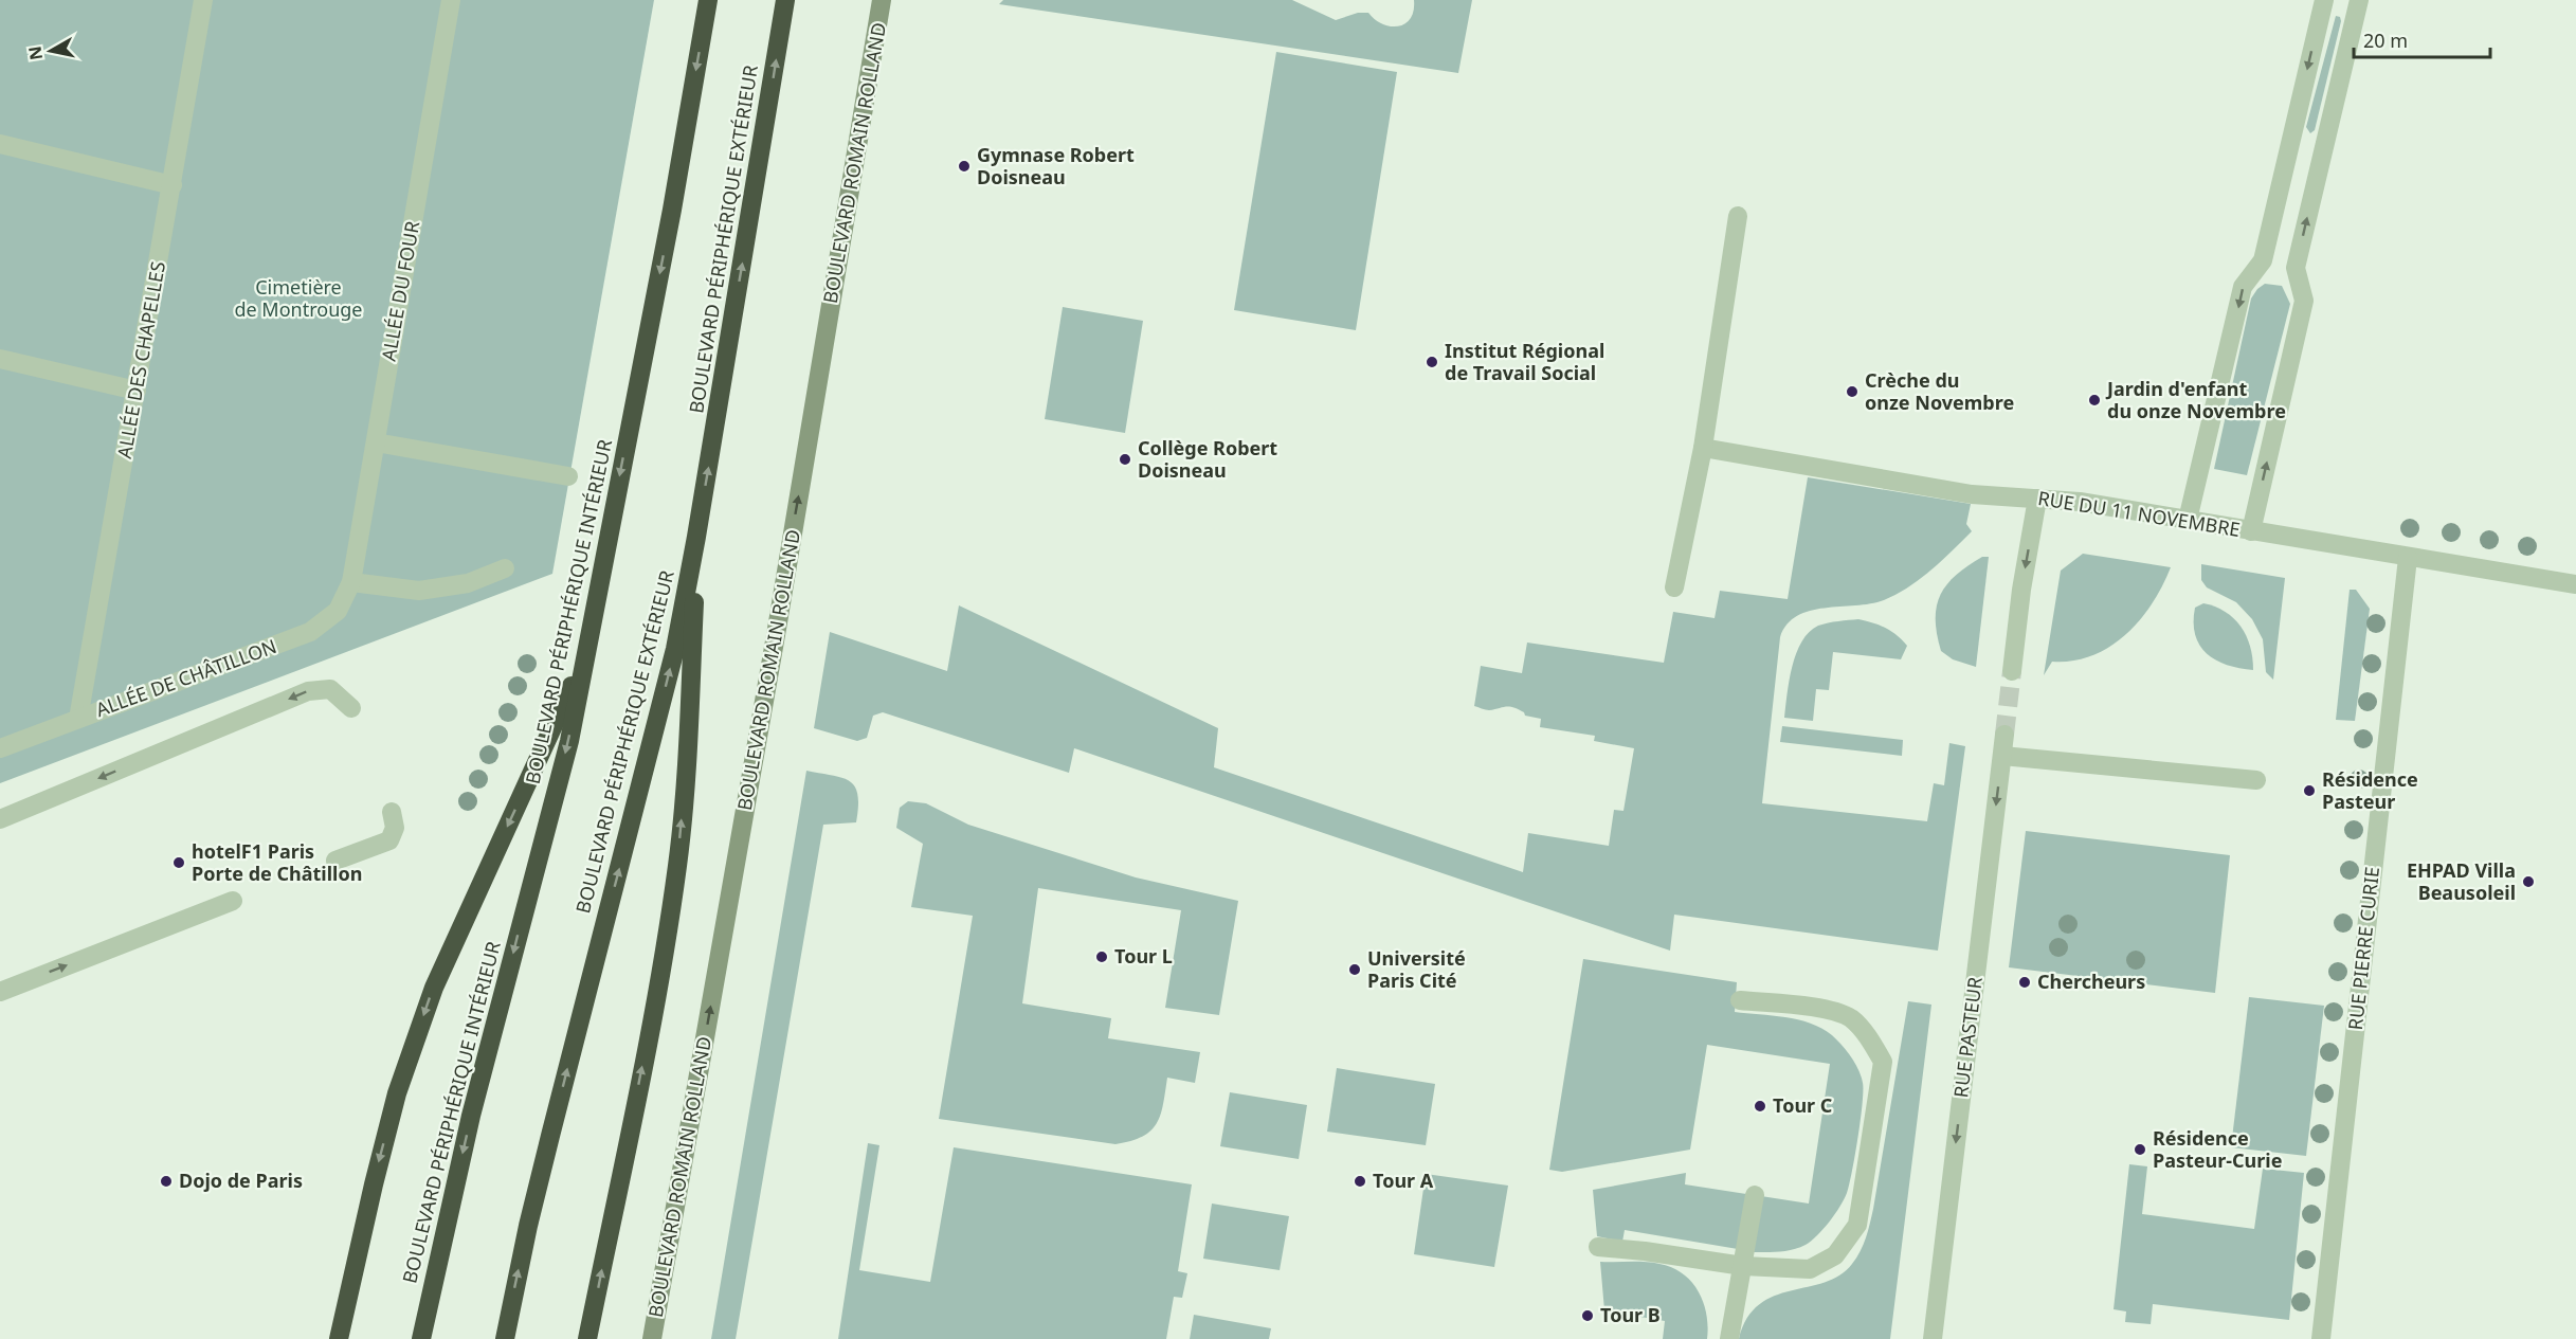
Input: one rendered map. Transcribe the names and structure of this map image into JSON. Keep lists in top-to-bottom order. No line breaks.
{"streets":{"highway":["BOULEVARD PÉRIPHÉRIQUE EXTÉRIEUR","BOULEVARD PÉRIPHÉRIQUE INTÉRIEUR"],"street":["BOULEVARD ROMAIN ROLLAND","ALLÉE DU FOUR","ALLÉE DES CHAPELLES","RUE DU 11 NOVEMBRE","ALLÉE DE CHÂTILLON","RUE PIERRE CURIE","RUE PASTEUR"]},"crossings":[["ALLÉE DU FOUR","ALLÉE DE CHÂTILLON"],["ALLÉE DES CHAPELLES","ALLÉE DE CHÂTILLON"],["RUE DU 11 NOVEMBRE","RUE PIERRE CURIE"]],"one_way":["BOULEVARD ROMAIN ROLLAND","RUE PASTEUR"],"parks":["Cimetière de Montrouge"],"places":["Gymnase Robert Doisneau","Institut Régional de Travail Social","Crèche du onze Novembre","Jardin d'enfant du onze Novembre","Collège Robert Doisneau","Résidence Pasteur","hotelF1 Paris Porte de Châtillon","EHPAD Villa Beausoleil","Tour L","Université Paris Cité","Chercheurs","Tour C","Résidence Pasteur-Curie","Dojo de Paris","Tour A","Tour B"],"scale_bar":"20 m","north":"left"}
